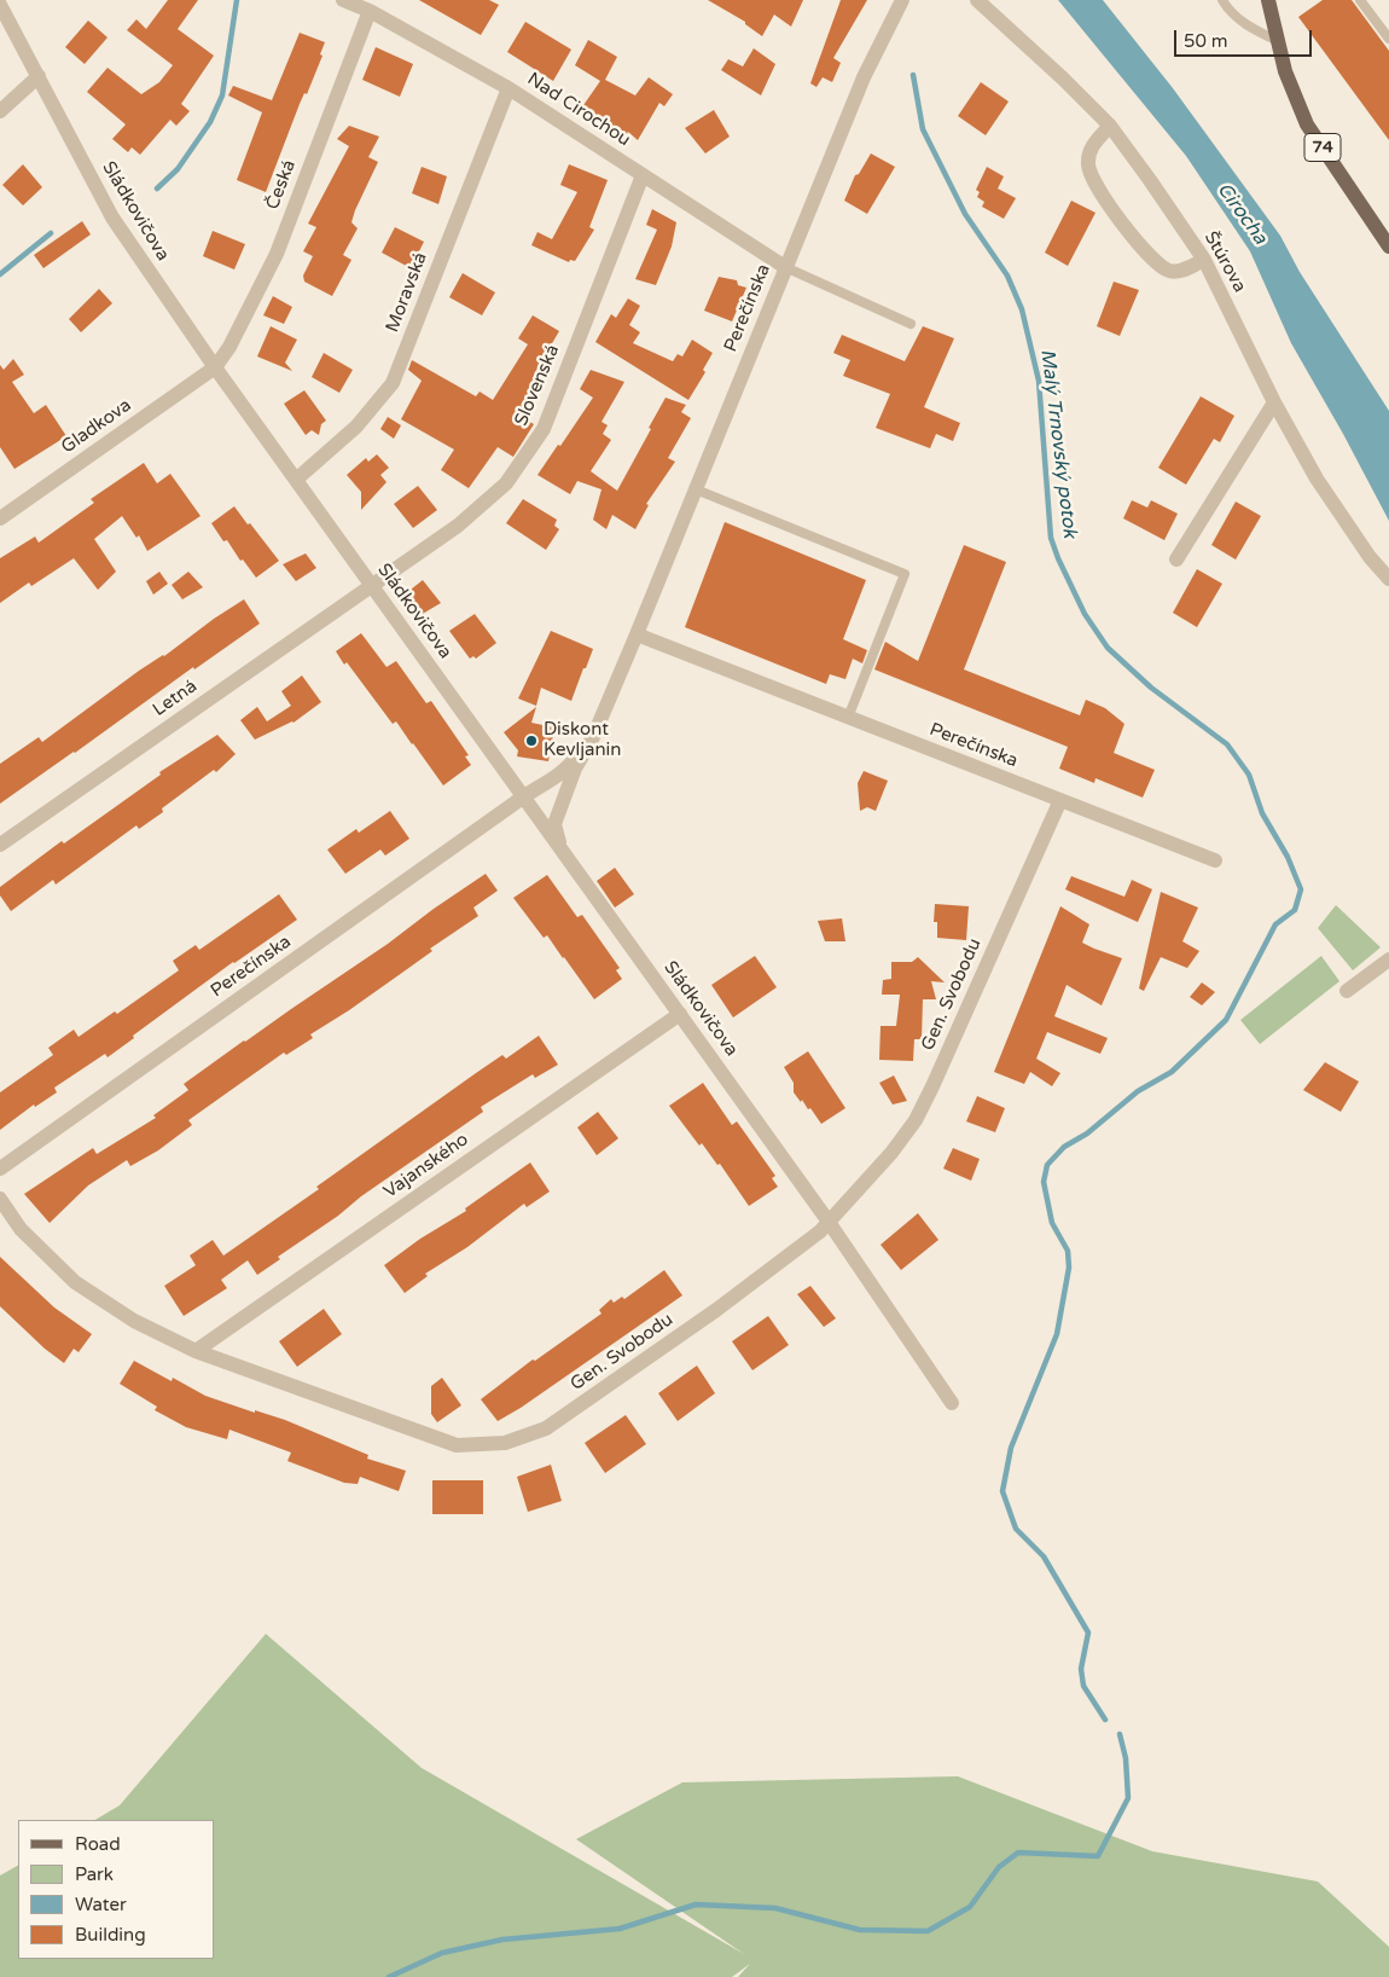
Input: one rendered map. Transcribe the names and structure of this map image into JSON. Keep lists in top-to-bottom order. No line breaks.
{"streets":{"main road":["74"],"street":["Nad Cirochou","Česká","Sládkovičova","Štúrova","Moravská","Perečínska","Slovenská","Gladkova","Letná","Gen. Svobodu","Vajanského"]},"crossings":[["Nad Cirochou","Česká"],["Nad Cirochou","Moravská"],["Nad Cirochou","Perečínska"],["Nad Cirochou","Slovenská"],["Česká","Sládkovičova"],["Česká","Gladkova"],["Sládkovičova","Moravská"],["Sládkovičova","Perečínska"],["Sládkovičova","Slovenská"],["Sládkovičova","Gladkova"],["Sládkovičova","Letná"],["Sládkovičova","Gen. Svobodu"],["Sládkovičova","Vajanského"],["Perečínska","Gen. Svobodu"],["Slovenská","Letná"],["Gen. Svobodu","Vajanského"]],"water":["Cirocha","Malý Trnovský potok"],"places":["Diskont Kevljanin"],"legend":["Road","Park","Water","Building"],"scale_bar":"50 m"}
